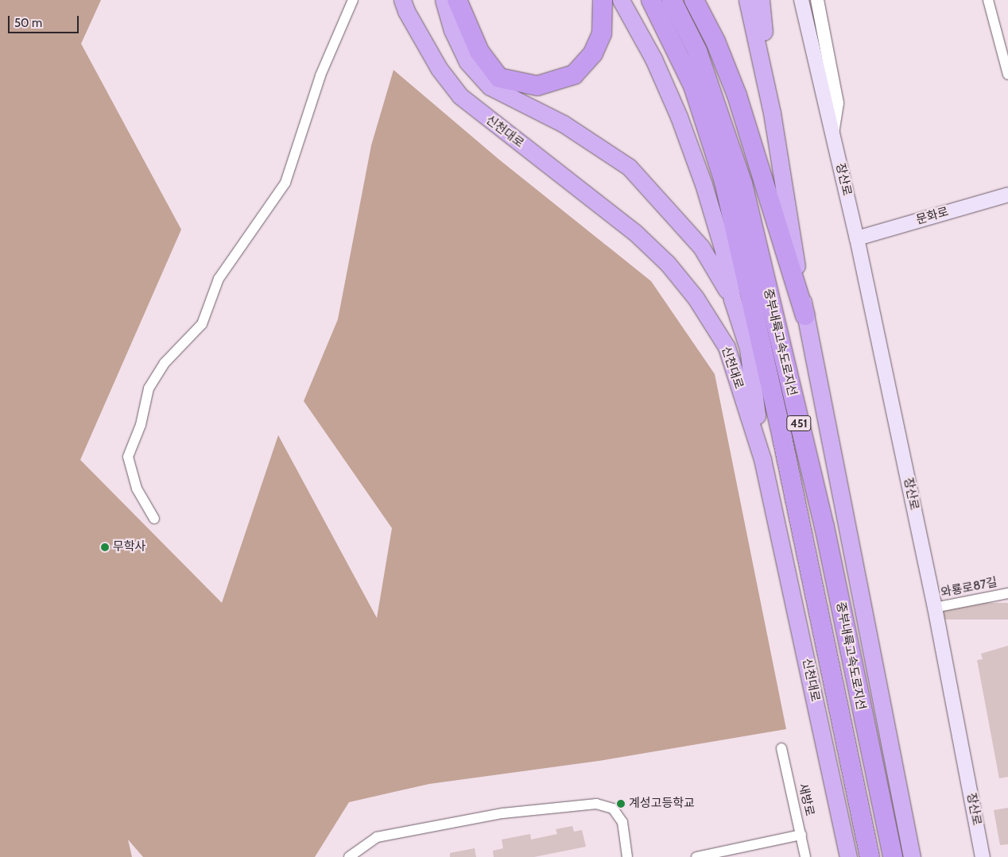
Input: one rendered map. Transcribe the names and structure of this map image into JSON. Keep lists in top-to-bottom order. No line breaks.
{"streets":{"highway":["신천대로","중부내륙고속도로지선","451"],"main road":["장산로","문화로"],"street":["와룡로87길","새방로"]},"crossings":[["장산로","문화로"],["장산로","와룡로87길"]],"places":["무학사","계성고등학교"],"scale_bar":"50 m"}
